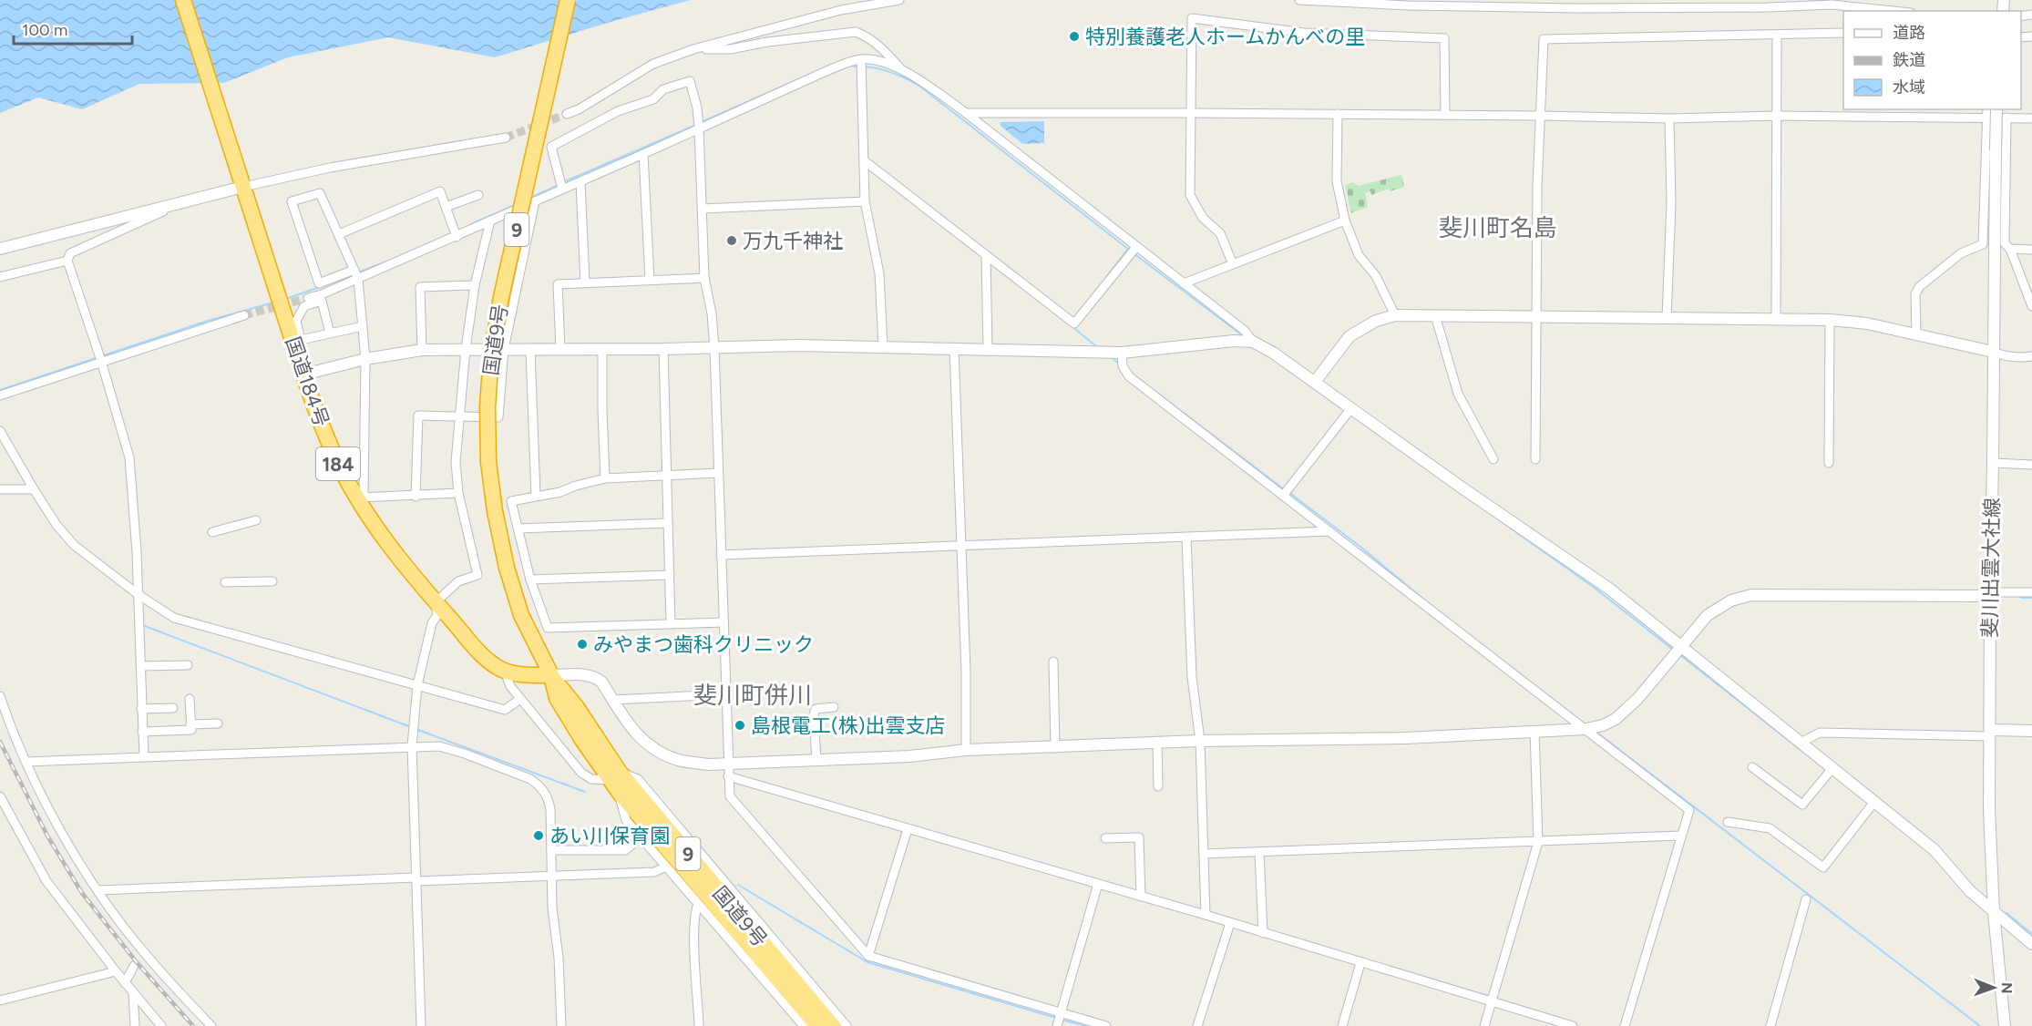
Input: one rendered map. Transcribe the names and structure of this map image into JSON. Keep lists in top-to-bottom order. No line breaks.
{"streets":{"highway":["9","国道9号","国道184号","184"],"street":["斐川出雲大社線"]},"crossings":[["国道9号","国道184号"]],"districts":["斐川町名島","斐川町併川"],"places":["特別養護老人ホームかんべの里","万九千神社","みやまつ歯科クリニック","島根電工(株)出雲支店","あい川保育園"],"legend":["道路","鉄道","水域"],"scale_bar":"100 m","north":"right"}
